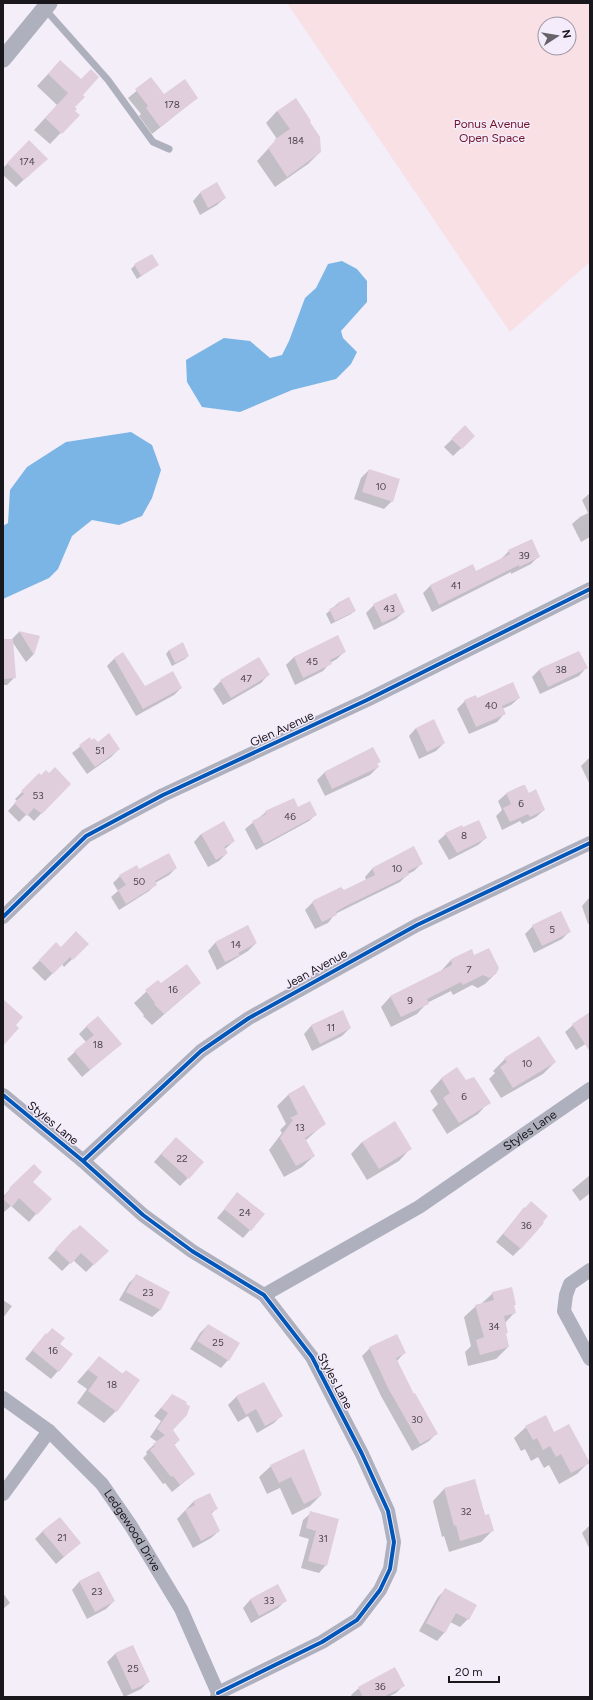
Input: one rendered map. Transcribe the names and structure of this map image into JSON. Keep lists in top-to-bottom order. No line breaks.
{"streets":{"street":["Glen Avenue","Jean Avenue","Styles Lane","Ledgewood Drive"]},"crossings":[["Jean Avenue","Styles Lane"],["Styles Lane","Ledgewood Drive"]],"parks":["Ponus Avenue Open Space"],"house_numbers":["178","184","174","10","39","41","43","45","38","47","40","51","53","6","46","8","10","50","5","14","7","16","9","11","18","10","6","13","22","24","36","23","34","25","16","18","30","32","21","31","23","33","25","36"],"scale_bar":"20 m","north":"right"}
